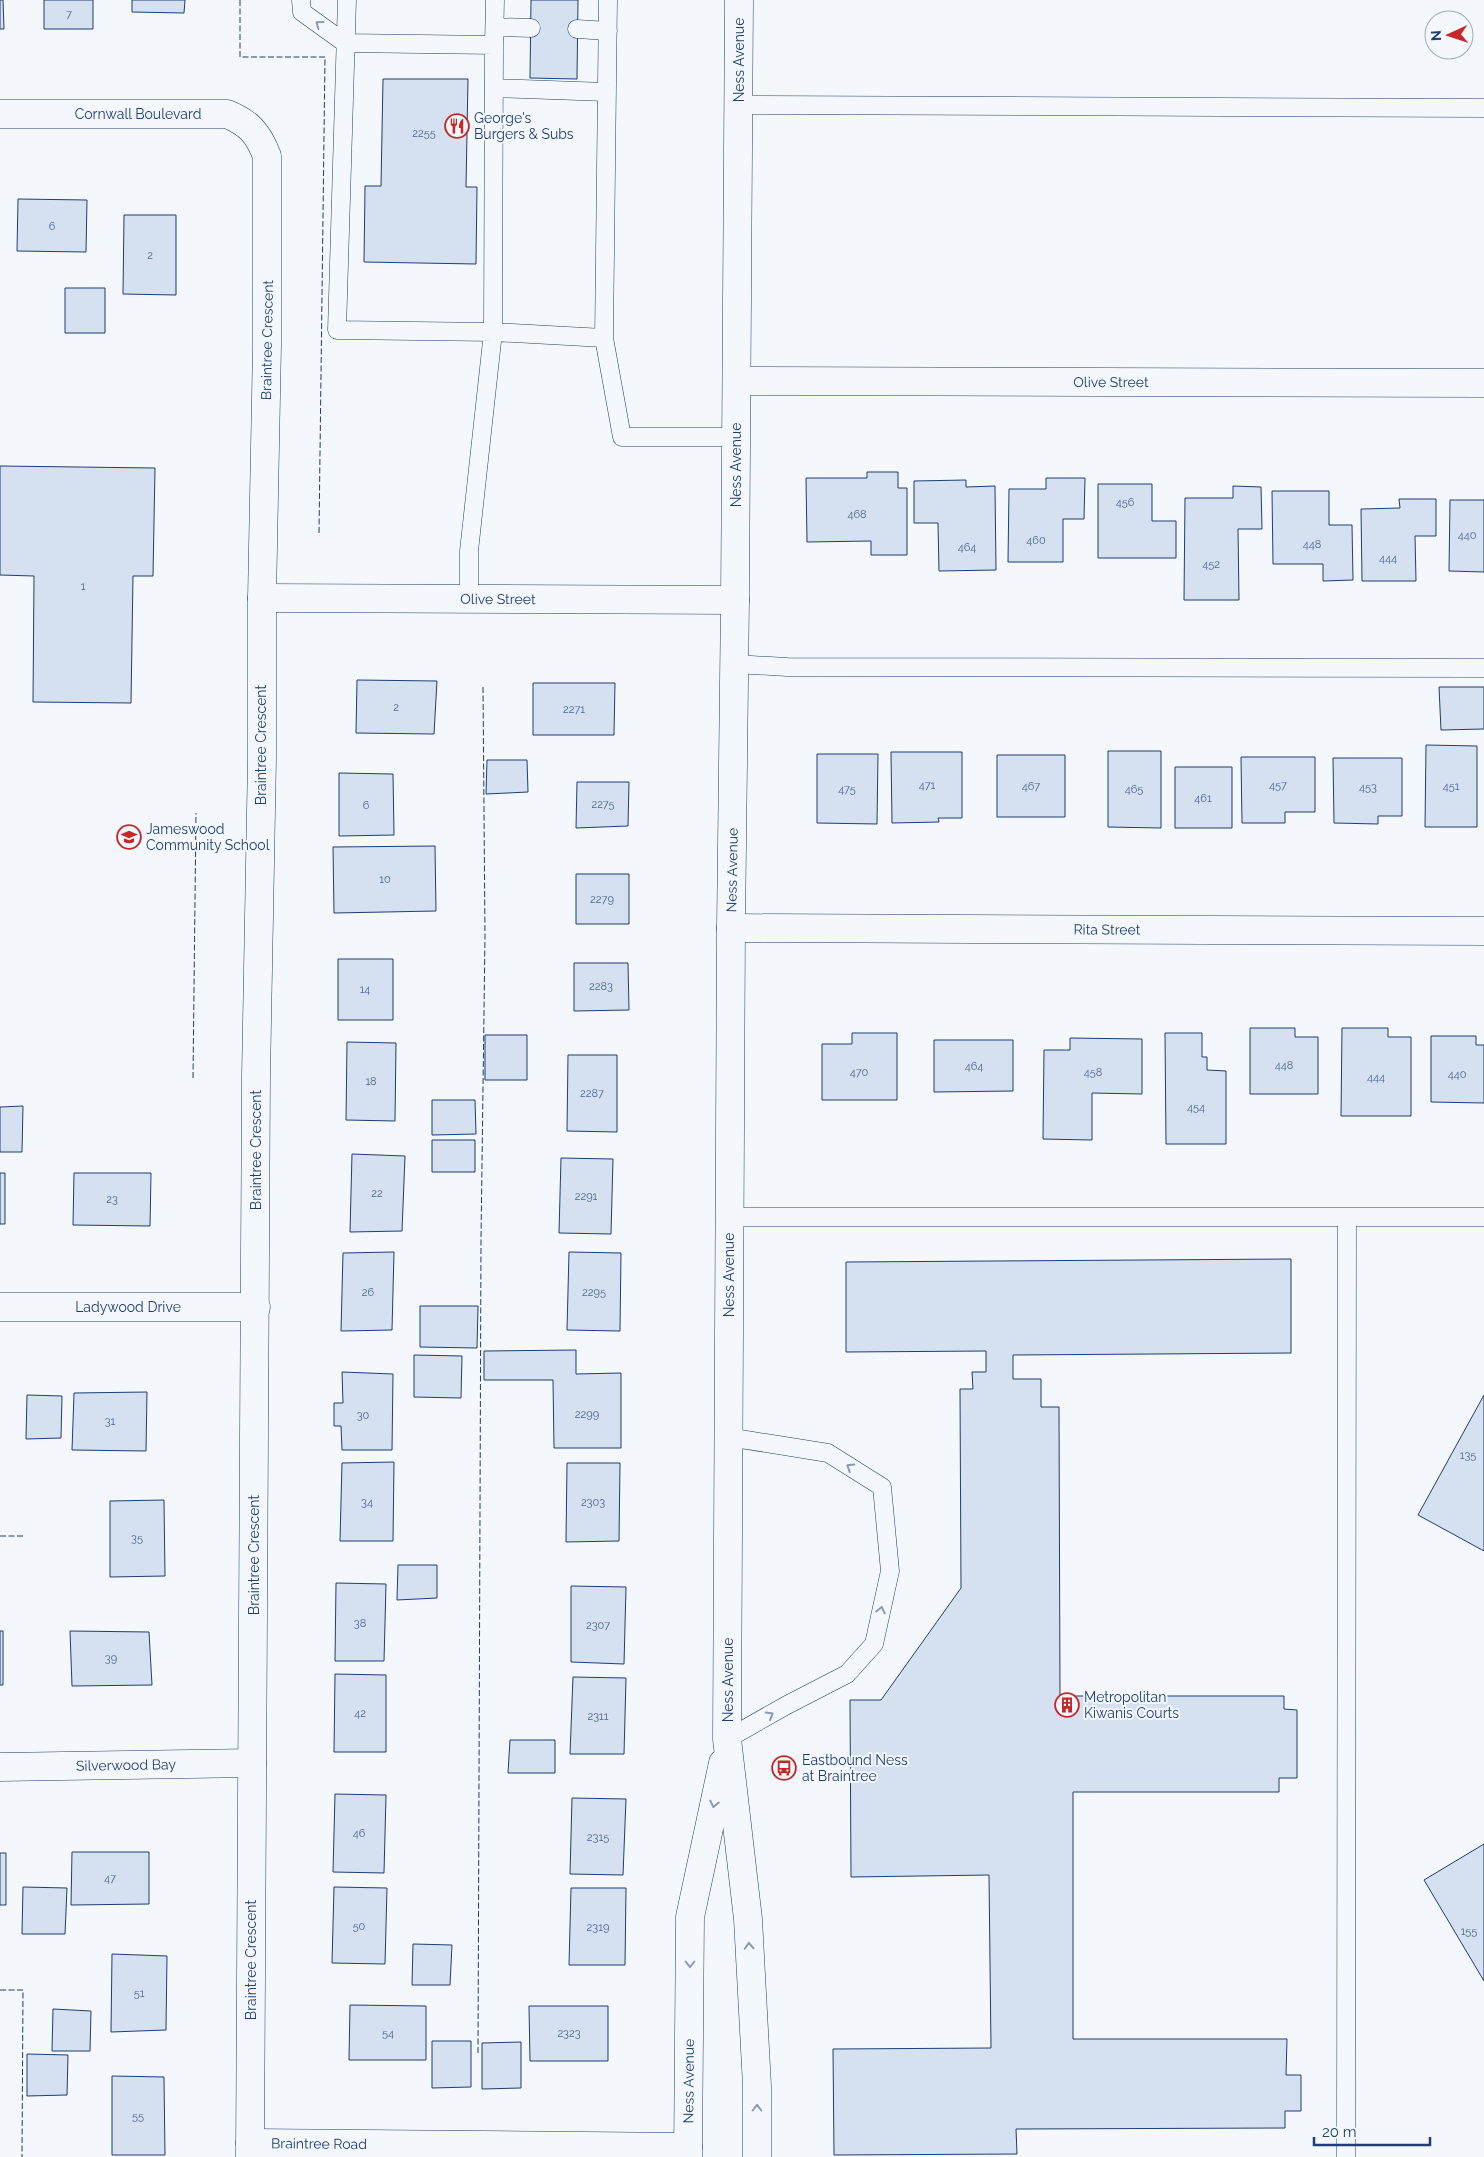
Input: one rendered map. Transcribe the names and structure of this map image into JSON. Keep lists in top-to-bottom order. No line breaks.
{"streets":{"street":["Ness Avenue","Cornwall Boulevard","Braintree Crescent","Olive Street","Rita Street","Ladywood Drive","Silverwood Bay","Braintree Road"]},"crossings":[["Ness Avenue","Olive Street"],["Ness Avenue","Rita Street"],["Ness Avenue","Braintree Road"],["Cornwall Boulevard","Braintree Crescent"],["Braintree Crescent","Olive Street"],["Braintree Crescent","Ladywood Drive"],["Braintree Crescent","Silverwood Bay"],["Braintree Crescent","Braintree Road"]],"places":{"restaurant":["George's Burgers & Subs"],"school or university":["Jameswood Community School"],"building":["Metropolitan Kiwanis Courts"],"bus stop":["Eastbound Ness at Braintree"]},"house_numbers":["7","2255","6","2","456","468","440","460","448","464","444","452","1","2","2271","471","457","467","451","453","475","465","461","2275","6","10","2279","2283","14","448","464","470","458","440","444","18","2287","454","22","2291","23","26","2295","2299","30","31","135","34","2303","35","38","2307","39","42","2311","46","2315","47","50","2319","155","51","54","2323","55"],"scale_bar":"20 m","north":"left"}
